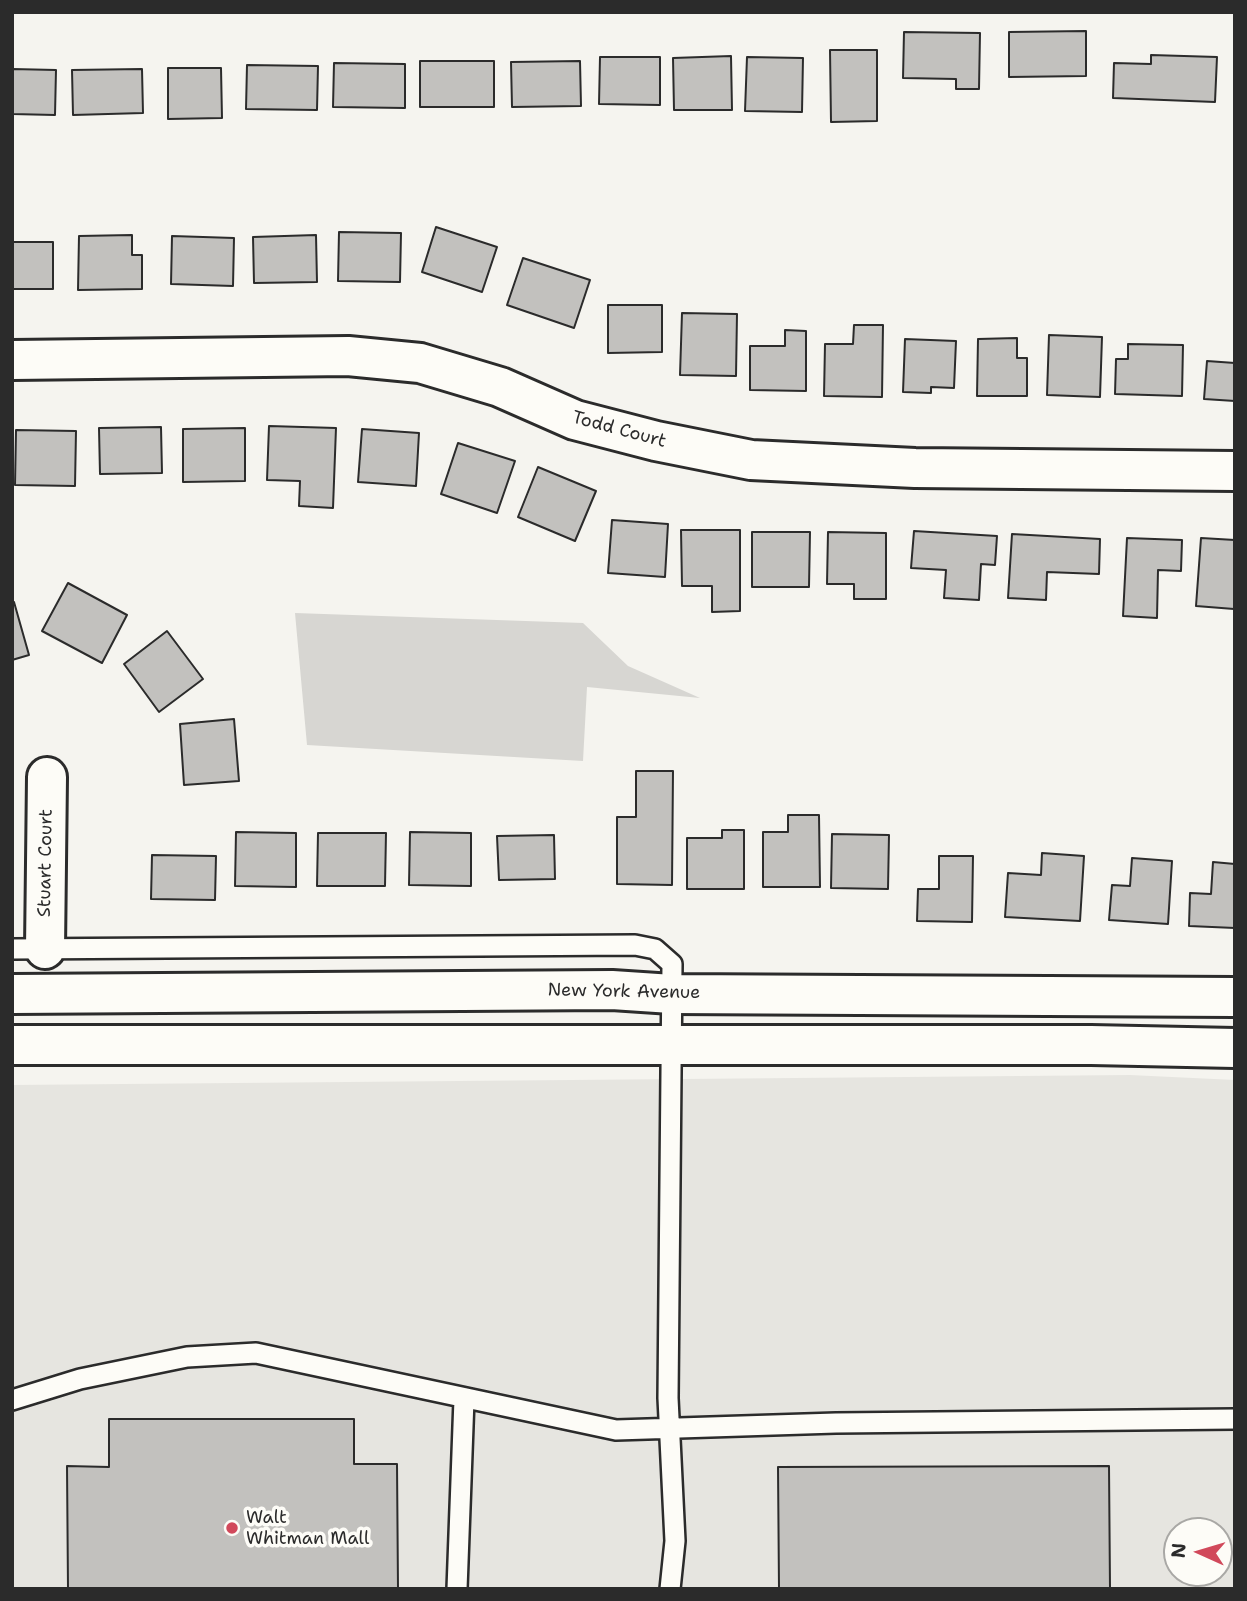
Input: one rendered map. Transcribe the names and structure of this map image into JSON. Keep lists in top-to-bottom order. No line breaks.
{"streets":{"street":["Todd Court","Stuart Court","New York Avenue"]},"places":["Walt Whitman Mall"],"north":"left"}
